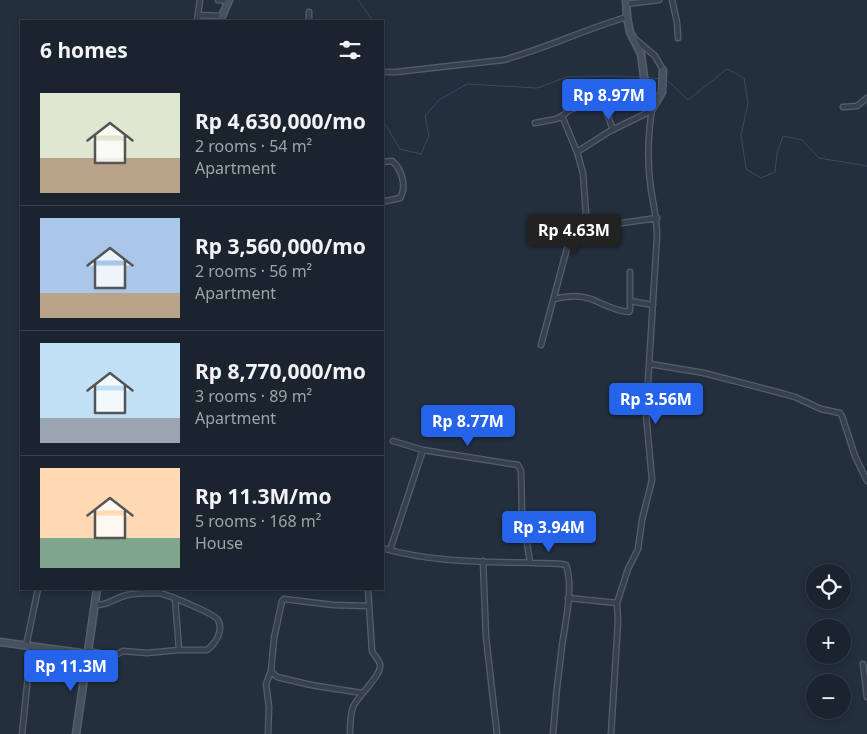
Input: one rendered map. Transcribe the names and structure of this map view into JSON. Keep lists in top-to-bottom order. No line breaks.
{"page":{"heading":"6 homes","price":["Rp 8.97M","Rp 4.63M","Rp 3.56M","Rp 8.77M","Rp 3.94M","Rp 11.3M"],"list":[{"name":"Rp 4,630,000/mo","note":"2 rooms · 54 m² · Apartment"},{"name":"Rp 3,560,000/mo","note":"2 rooms · 56 m² · Apartment"},{"name":"Rp 8,770,000/mo","note":"3 rooms · 89 m² · Apartment"},{"name":"Rp 11.3M/mo","note":"5 rooms · 168 m² · House"}],"map_buttons":["+","−"]}}
